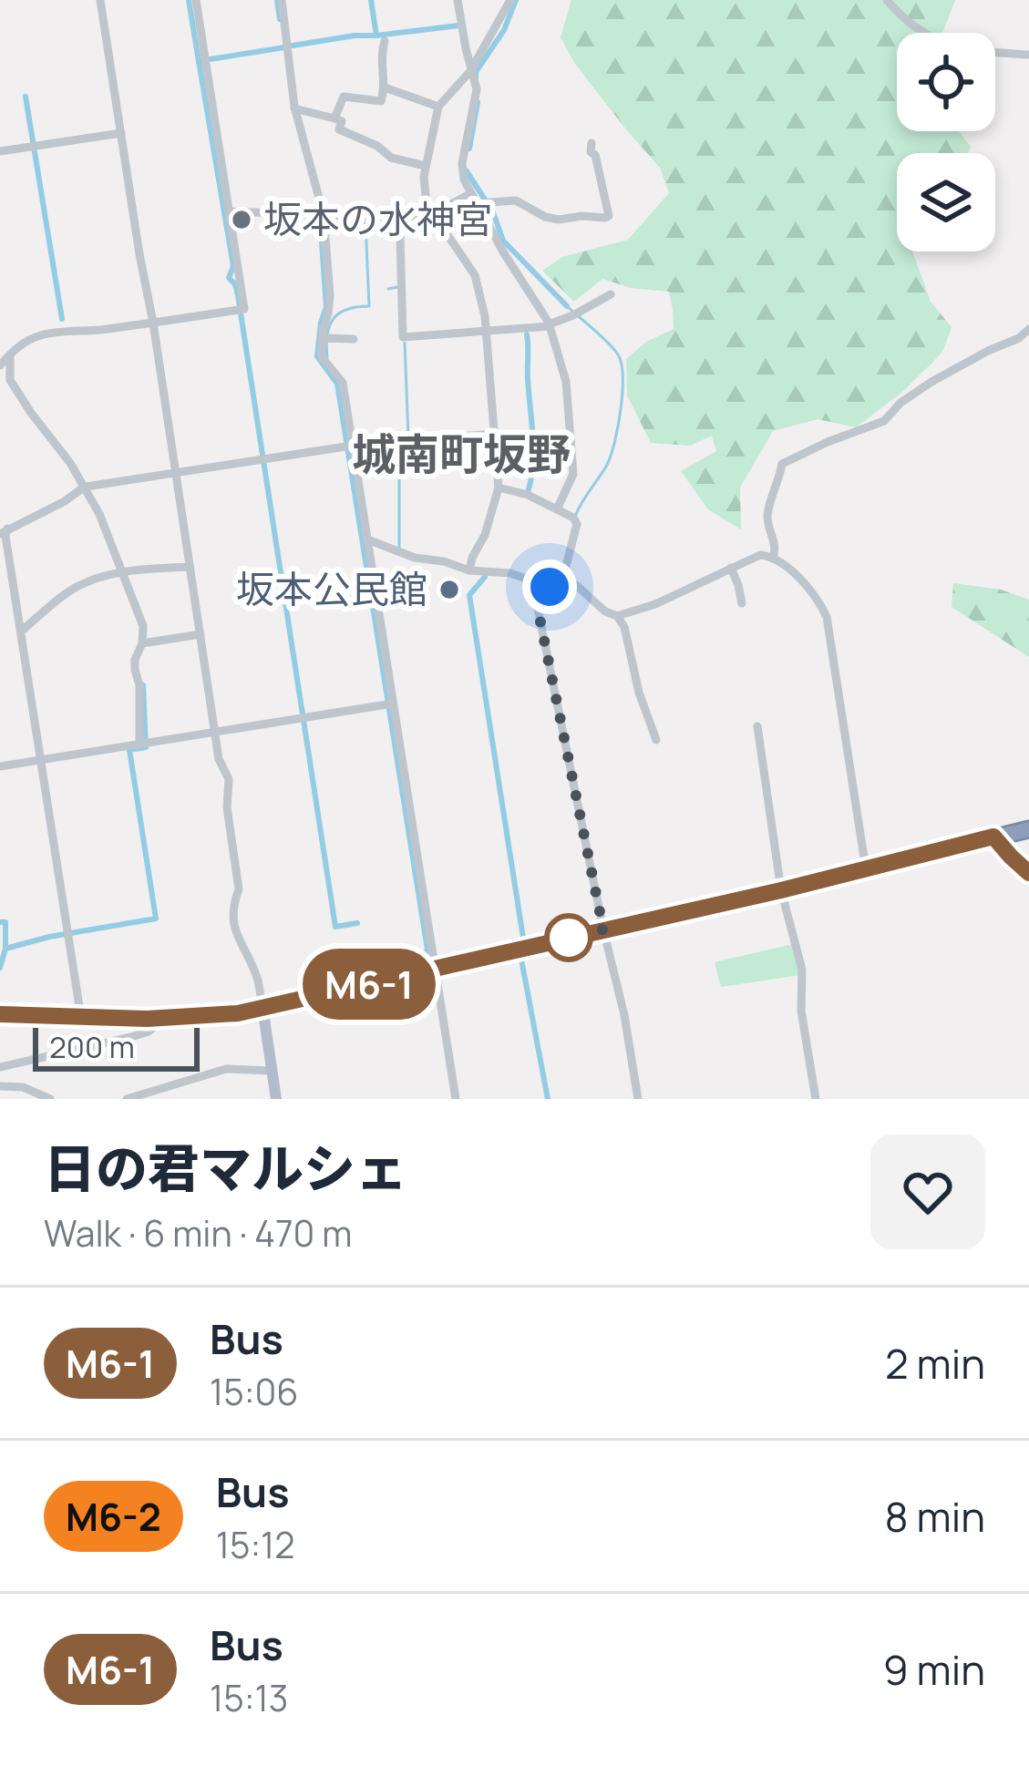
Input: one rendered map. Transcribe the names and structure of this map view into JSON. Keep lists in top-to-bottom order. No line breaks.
{"districts":["城南町坂野"],"places":["坂本の水神宮","坂本公民館"],"lines":["bus line M6-1"],"scale_bar":"200 m","page":{"on_map":"M6-1","scale":"200 m","heading":["日の君マルシェ","Walk · 6 min · 470 m"],"list":[{"mark":"M6-1","name":"Bus","note":"15:06","value":"2 min"},{"mark":"M6-2","name":"Bus","note":"15:12","value":"8 min"},{"mark":"M6-1","name":"Bus","note":"15:13","value":"9 min"}]}}
